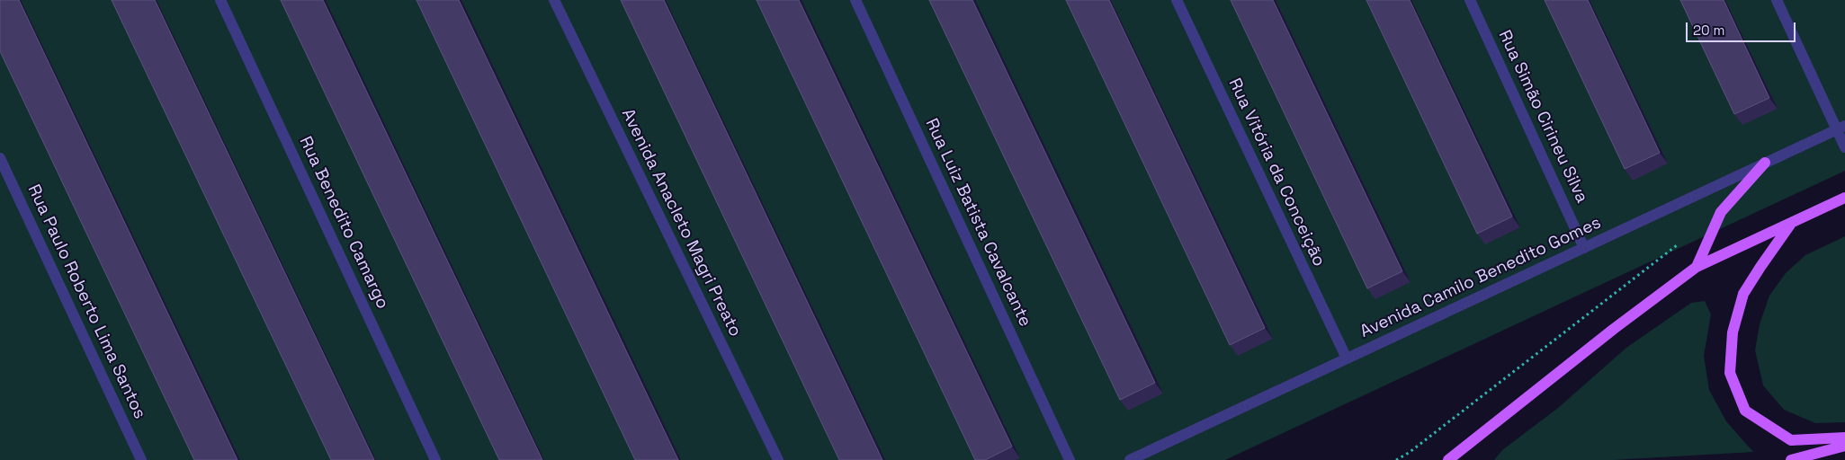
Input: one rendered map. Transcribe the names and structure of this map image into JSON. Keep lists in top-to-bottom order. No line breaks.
{"streets":{"street":["Rua Simão Cirineu Silva","Rua Vitória da Conceição","Rua Benedito Camargo","Avenida Anacleto Magri Preato","Rua Luiz Batista Cavalcante","Avenida Camilo Benedito Gomes","Rua Paulo Roberto Lima Santos"]},"crossings":[["Rua Simão Cirineu Silva","Avenida Camilo Benedito Gomes"],["Rua Vitória da Conceição","Avenida Camilo Benedito Gomes"]],"scale_bar":"20 m"}
